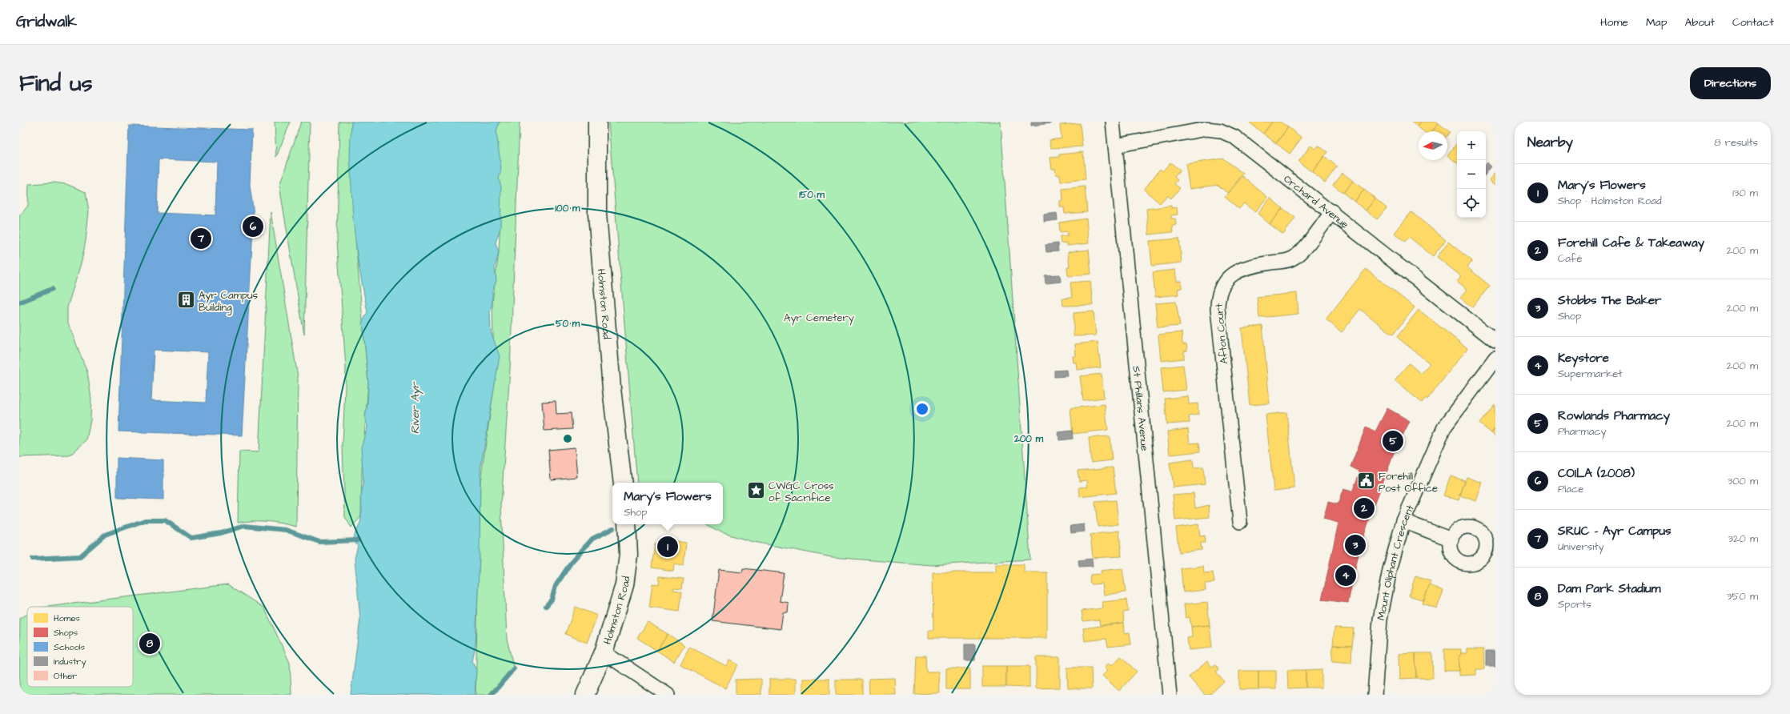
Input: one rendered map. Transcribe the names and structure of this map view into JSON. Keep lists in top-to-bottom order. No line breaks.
{"streets":{"main road":["Holmston Road"],"street":["Orchard Avenue","Afton Court","St Phillans Avenue","Mount Oliphant Crescent"]},"crossings":[["Orchard Avenue","Afton Court"],["Orchard Avenue","St Phillans Avenue"]],"water":["River Ayr"],"parks":["Ayr Cemetery"],"places":{"building":["Ayr Campus Building"],"public building":["Forehill Post Office"],"place":["CWGC Cross of Sacrifice"]},"legend":["Homes","Shops","Schools","Industry","Other"],"north":"left","page":{"header":"Gridwalk","nav":["Home","Map","About","Contact"],"buttons":"Directions","title":"Find us","heading":["Nearby","8 results"],"map_buttons":["+","−"],"list":[{"mark":"1","name":"Mary's Flowers","note":"Shop · Holmston Road","value":"130 m"},{"mark":"2","name":"Forehill Cafe & Takeaway","note":"Café","value":"200 m"},{"mark":"3","name":"Stobbs The Baker","note":"Shop","value":"200 m"},{"mark":"4","name":"Keystore","note":"Supermarket","value":"200 m"},{"mark":"5","name":"Rowlands Pharmacy","note":"Pharmacy","value":"200 m"},{"mark":"6","name":"COILA (2008)","note":"Place","value":"300 m"},{"mark":"7","name":"SRUC - Ayr Campus","note":"University","value":"320 m"},{"mark":"8","name":"Dam Park Stadium","note":"Sports","value":"350 m"}],"pins":["6","7","5","2","3","1","4","8"],"popup":["Mary's Flowers","Shop"]},"rings":["150 m","100 m","50 m","200 m"]}
